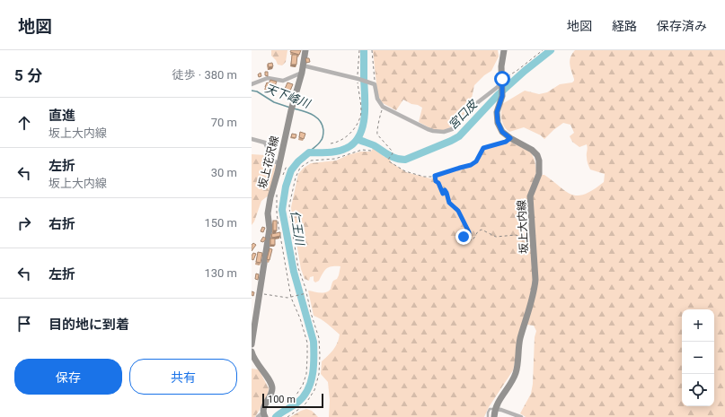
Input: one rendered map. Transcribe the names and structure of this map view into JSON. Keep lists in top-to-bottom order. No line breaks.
{"streets":{"main road":["坂上花沢線","坂上大内線"]},"water":["天下峰川","宮口皮","仁王川"],"scale_bar":"100 m","page":{"header":"地図","nav":["地図","経路","保存済み"],"heading":["5 分","徒歩 · 380 m"],"list":[["直進","坂上大内線","70 m"],["左折","坂上大内線","30 m"],["右折","150 m"],["左折","130 m"],"目的地に到着"],"map_buttons":["+","−"],"buttons":["保存","共有"],"scale":"100 m"}}
